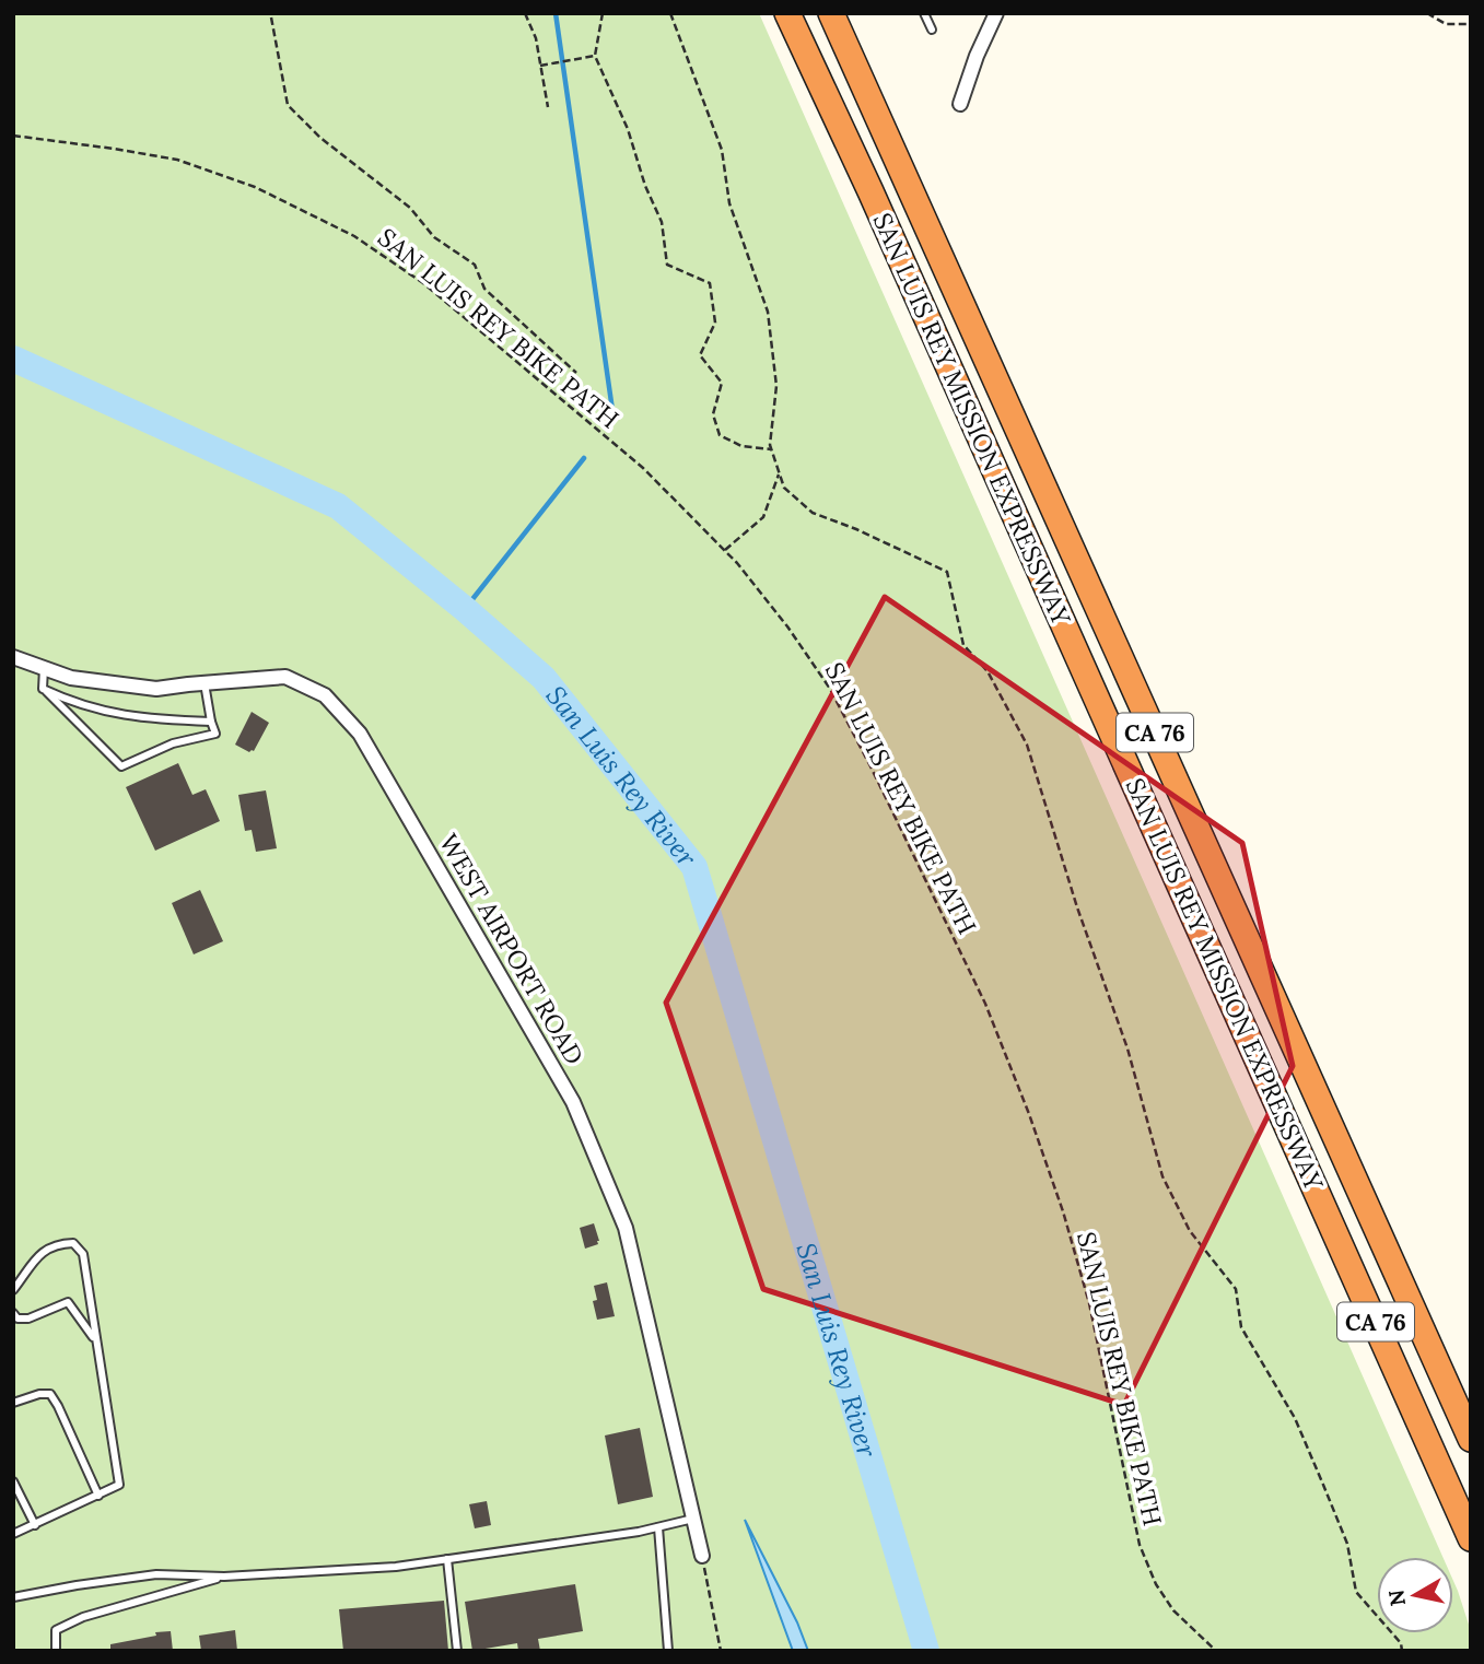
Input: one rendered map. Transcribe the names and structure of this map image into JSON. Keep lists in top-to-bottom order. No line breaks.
{"streets":{"highway":["SAN LUIS REY MISSION EXPRESSWAY","CA 76"],"street":["WEST AIRPORT ROAD"],"path":["SAN LUIS REY BIKE PATH"]},"water":["San Luis Rey River"],"north":"left"}
